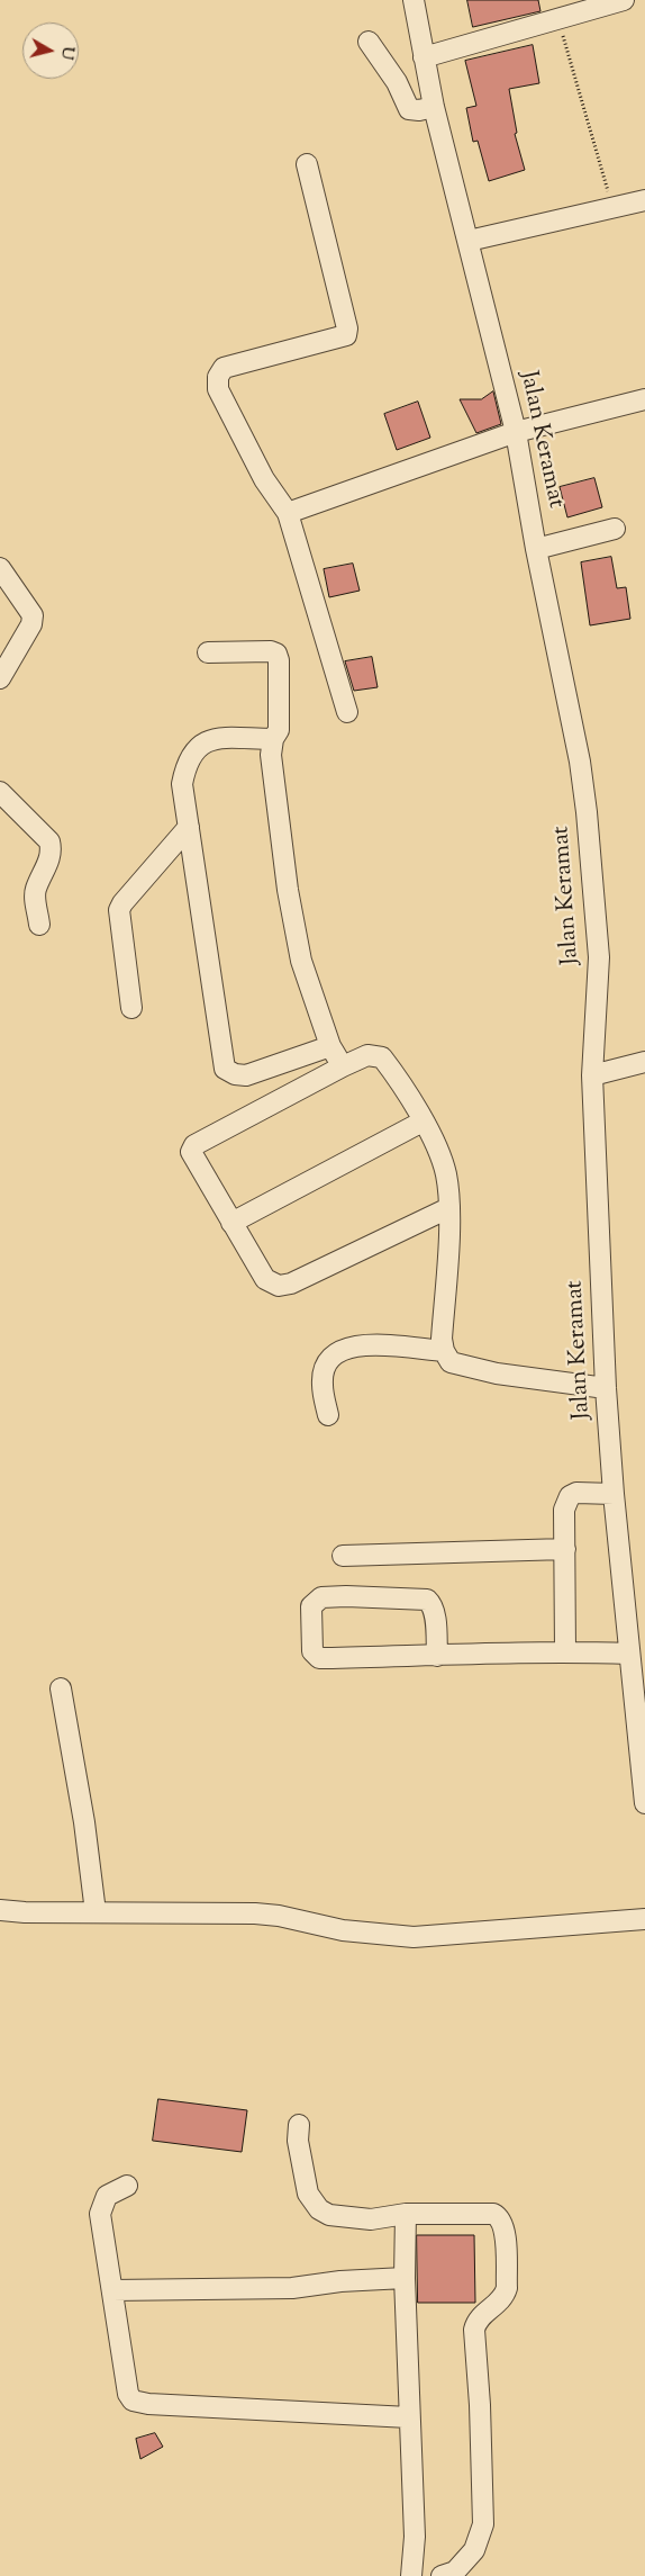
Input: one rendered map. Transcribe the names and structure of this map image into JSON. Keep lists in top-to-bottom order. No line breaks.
{"streets":{"street":["Jalan Keramat"]},"north":"right"}
